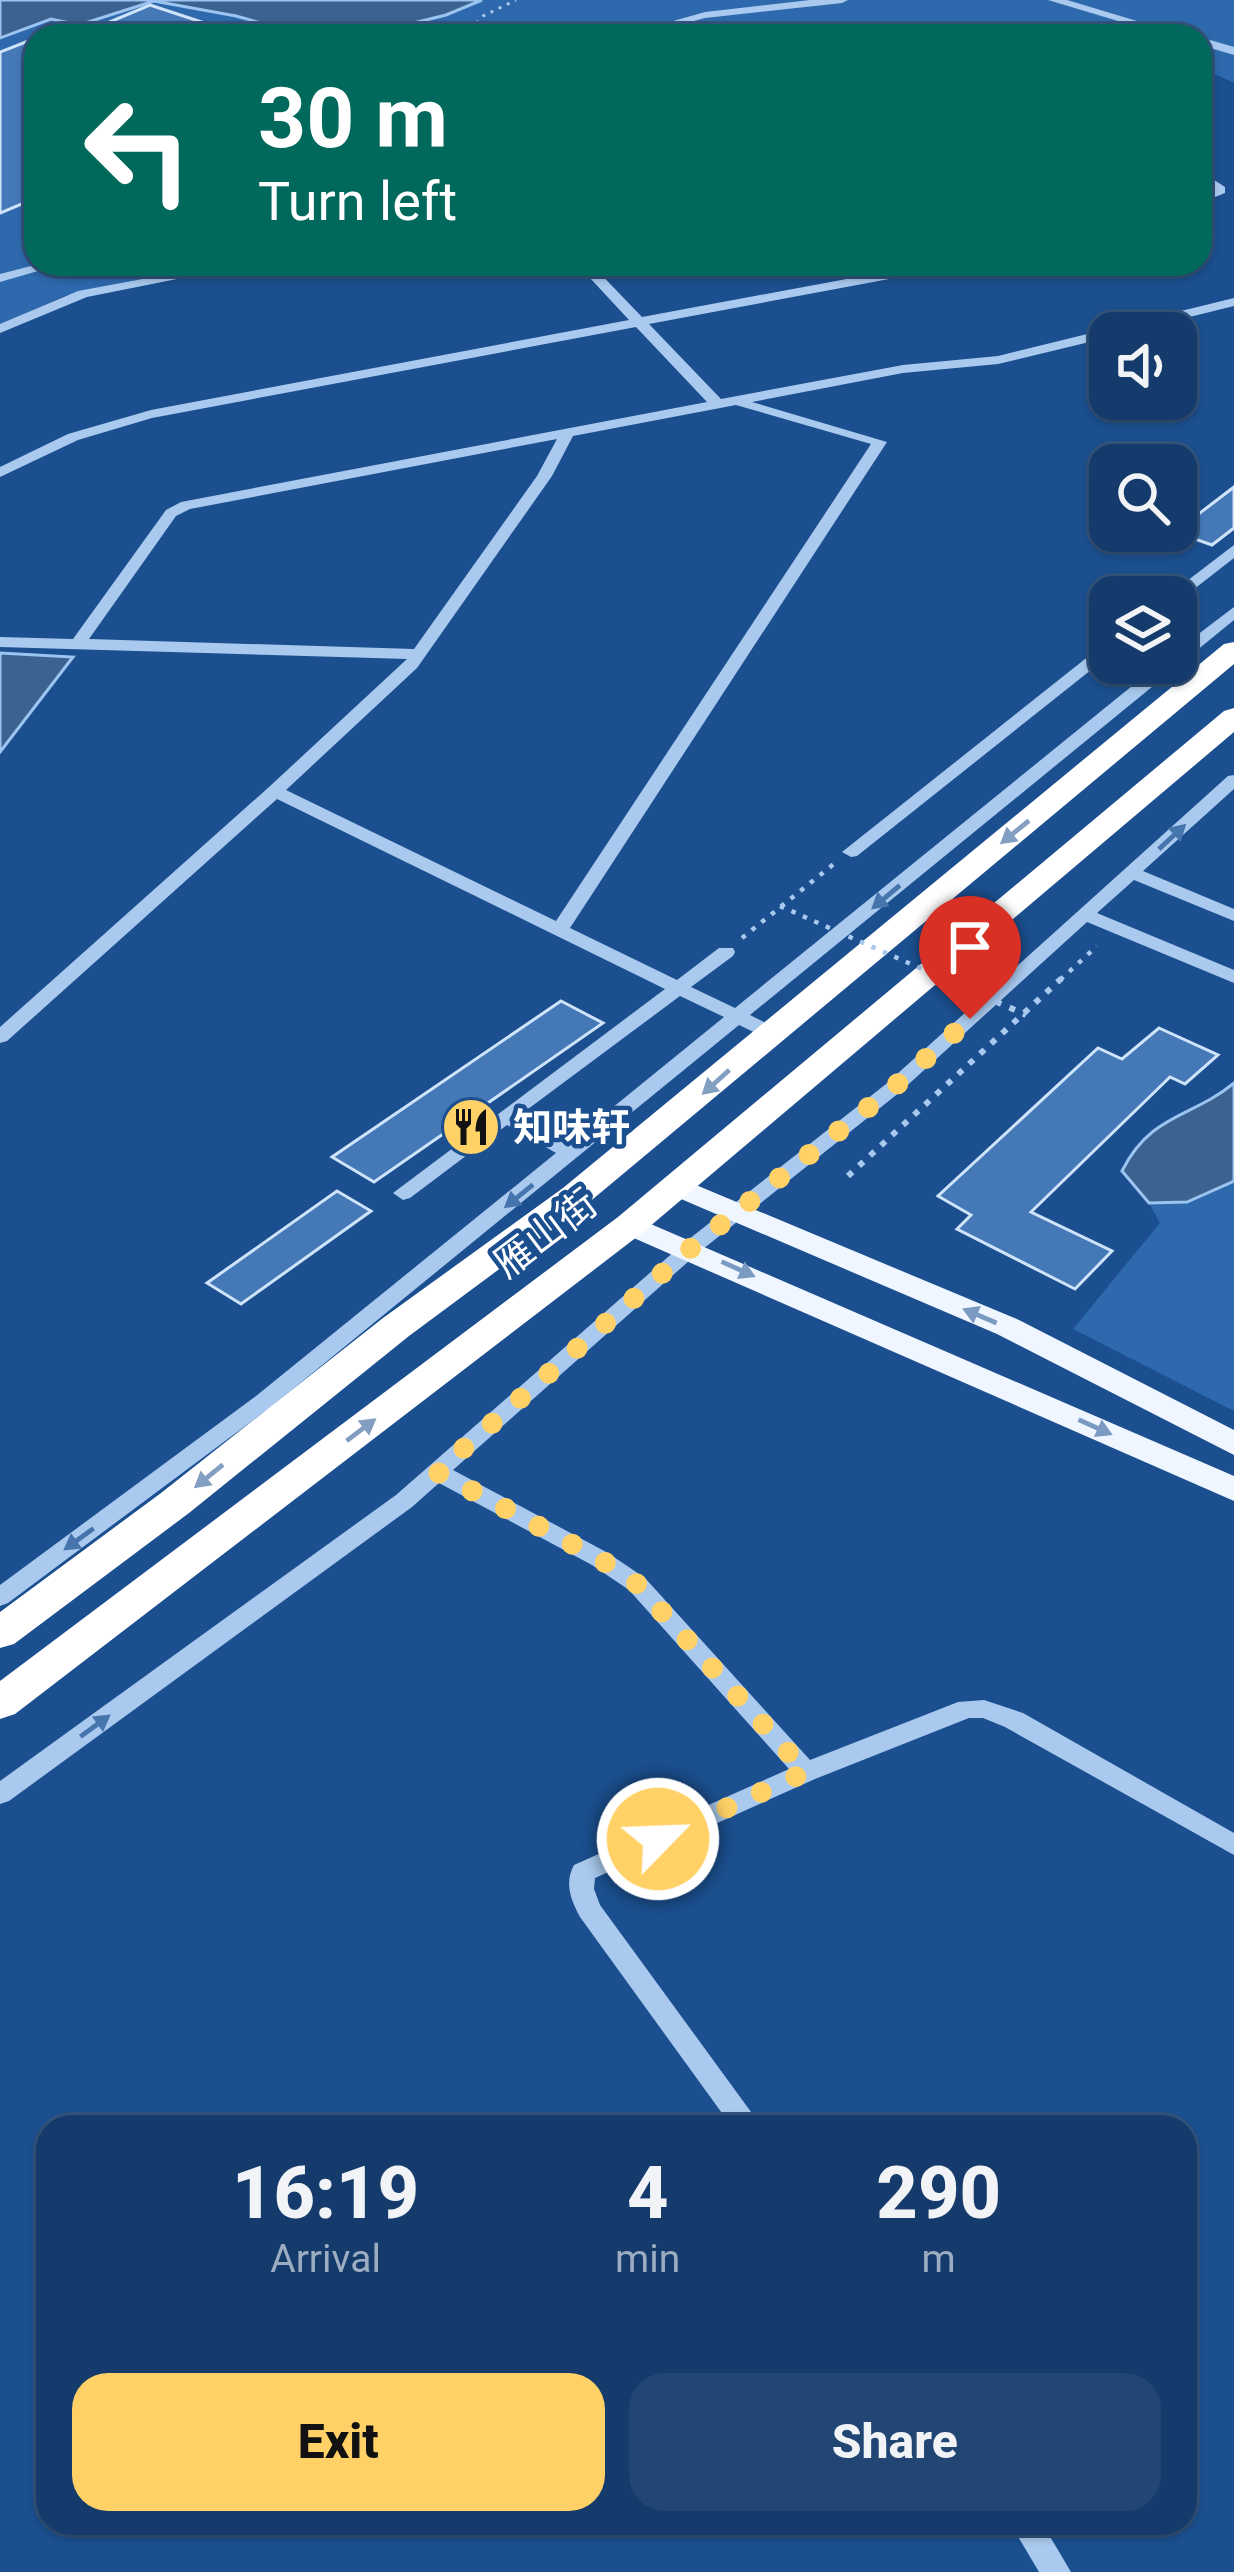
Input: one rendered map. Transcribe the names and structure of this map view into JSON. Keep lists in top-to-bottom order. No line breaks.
{"streets":{"highway":["雁山街"]},"places":{"restaurant":["知味轩"]},"page":{"turn":["30 m","Turn left"],"eta":["16:19","Arrival","4","min","290","m"],"buttons":["Exit","Share"]}}
